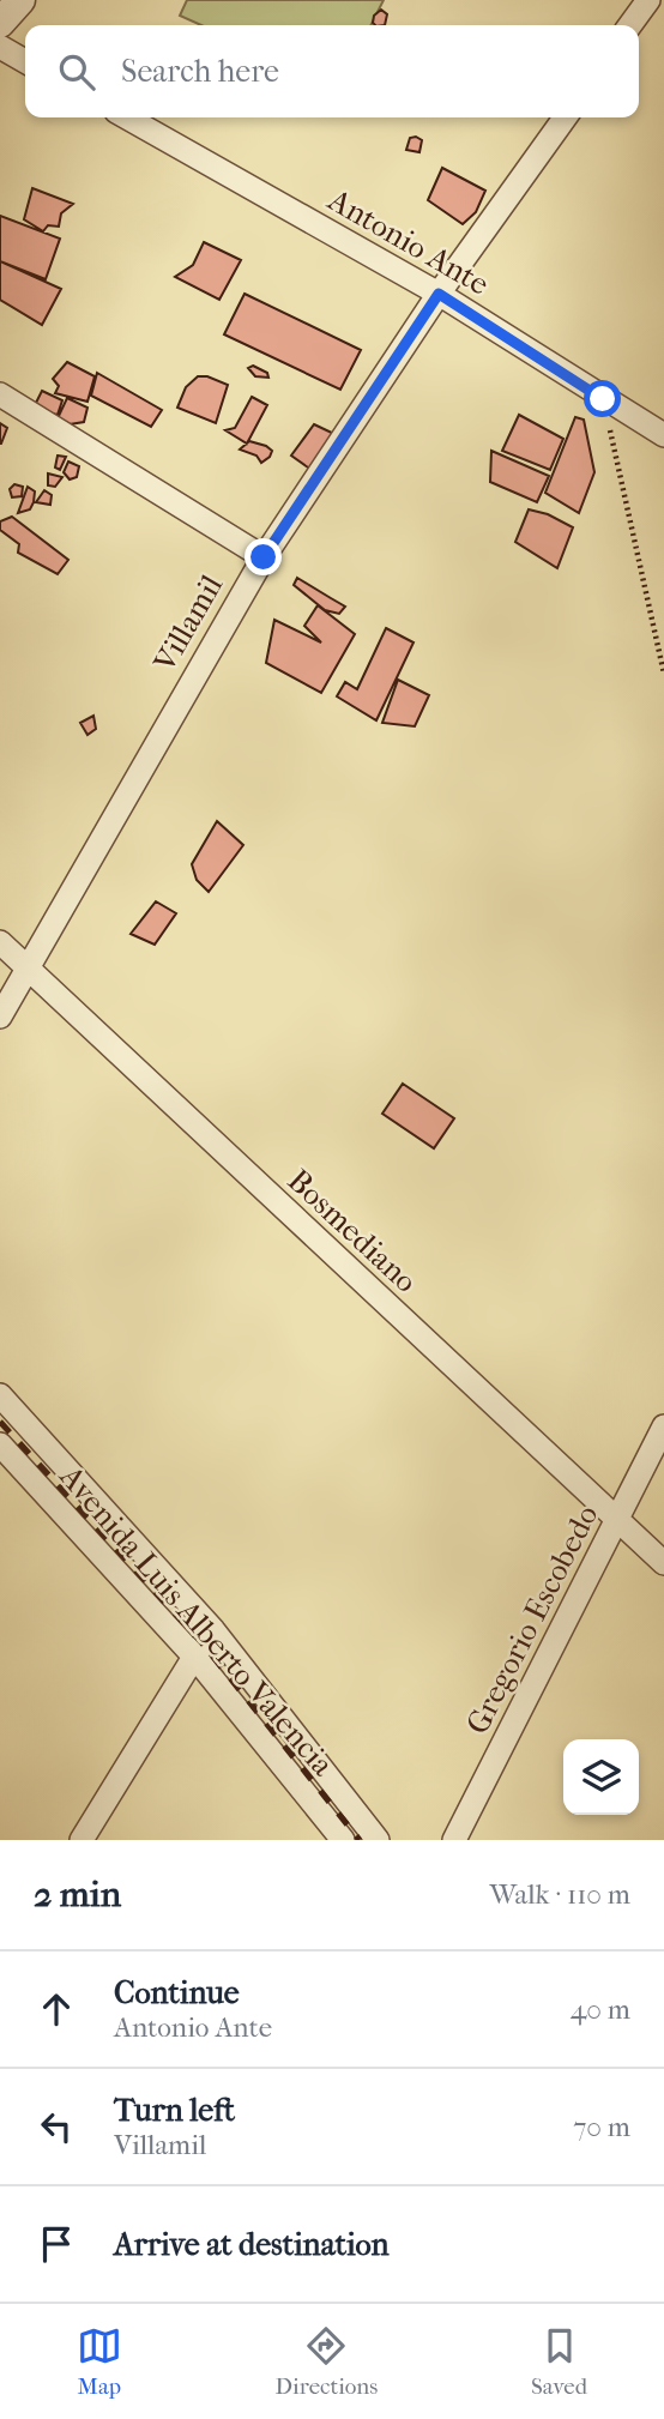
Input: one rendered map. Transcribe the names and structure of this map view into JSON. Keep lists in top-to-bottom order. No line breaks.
{"streets":{"street":["Antonio Ante","Villamil","Bosmediano","Gregorio Escobedo","Avenida Luis Alberto Valencia"]},"crossings":[["Antonio Ante","Villamil"],["Villamil","Bosmediano"],["Bosmediano","Gregorio Escobedo"]],"page":{"search":"Search here","heading":["2 min","Walk · 110 m"],"list":[["Continue","Antonio Ante","40 m"],["Turn left","Villamil","70 m"],"Arrive at destination"],"nav":["Map","Directions","Saved"]}}
